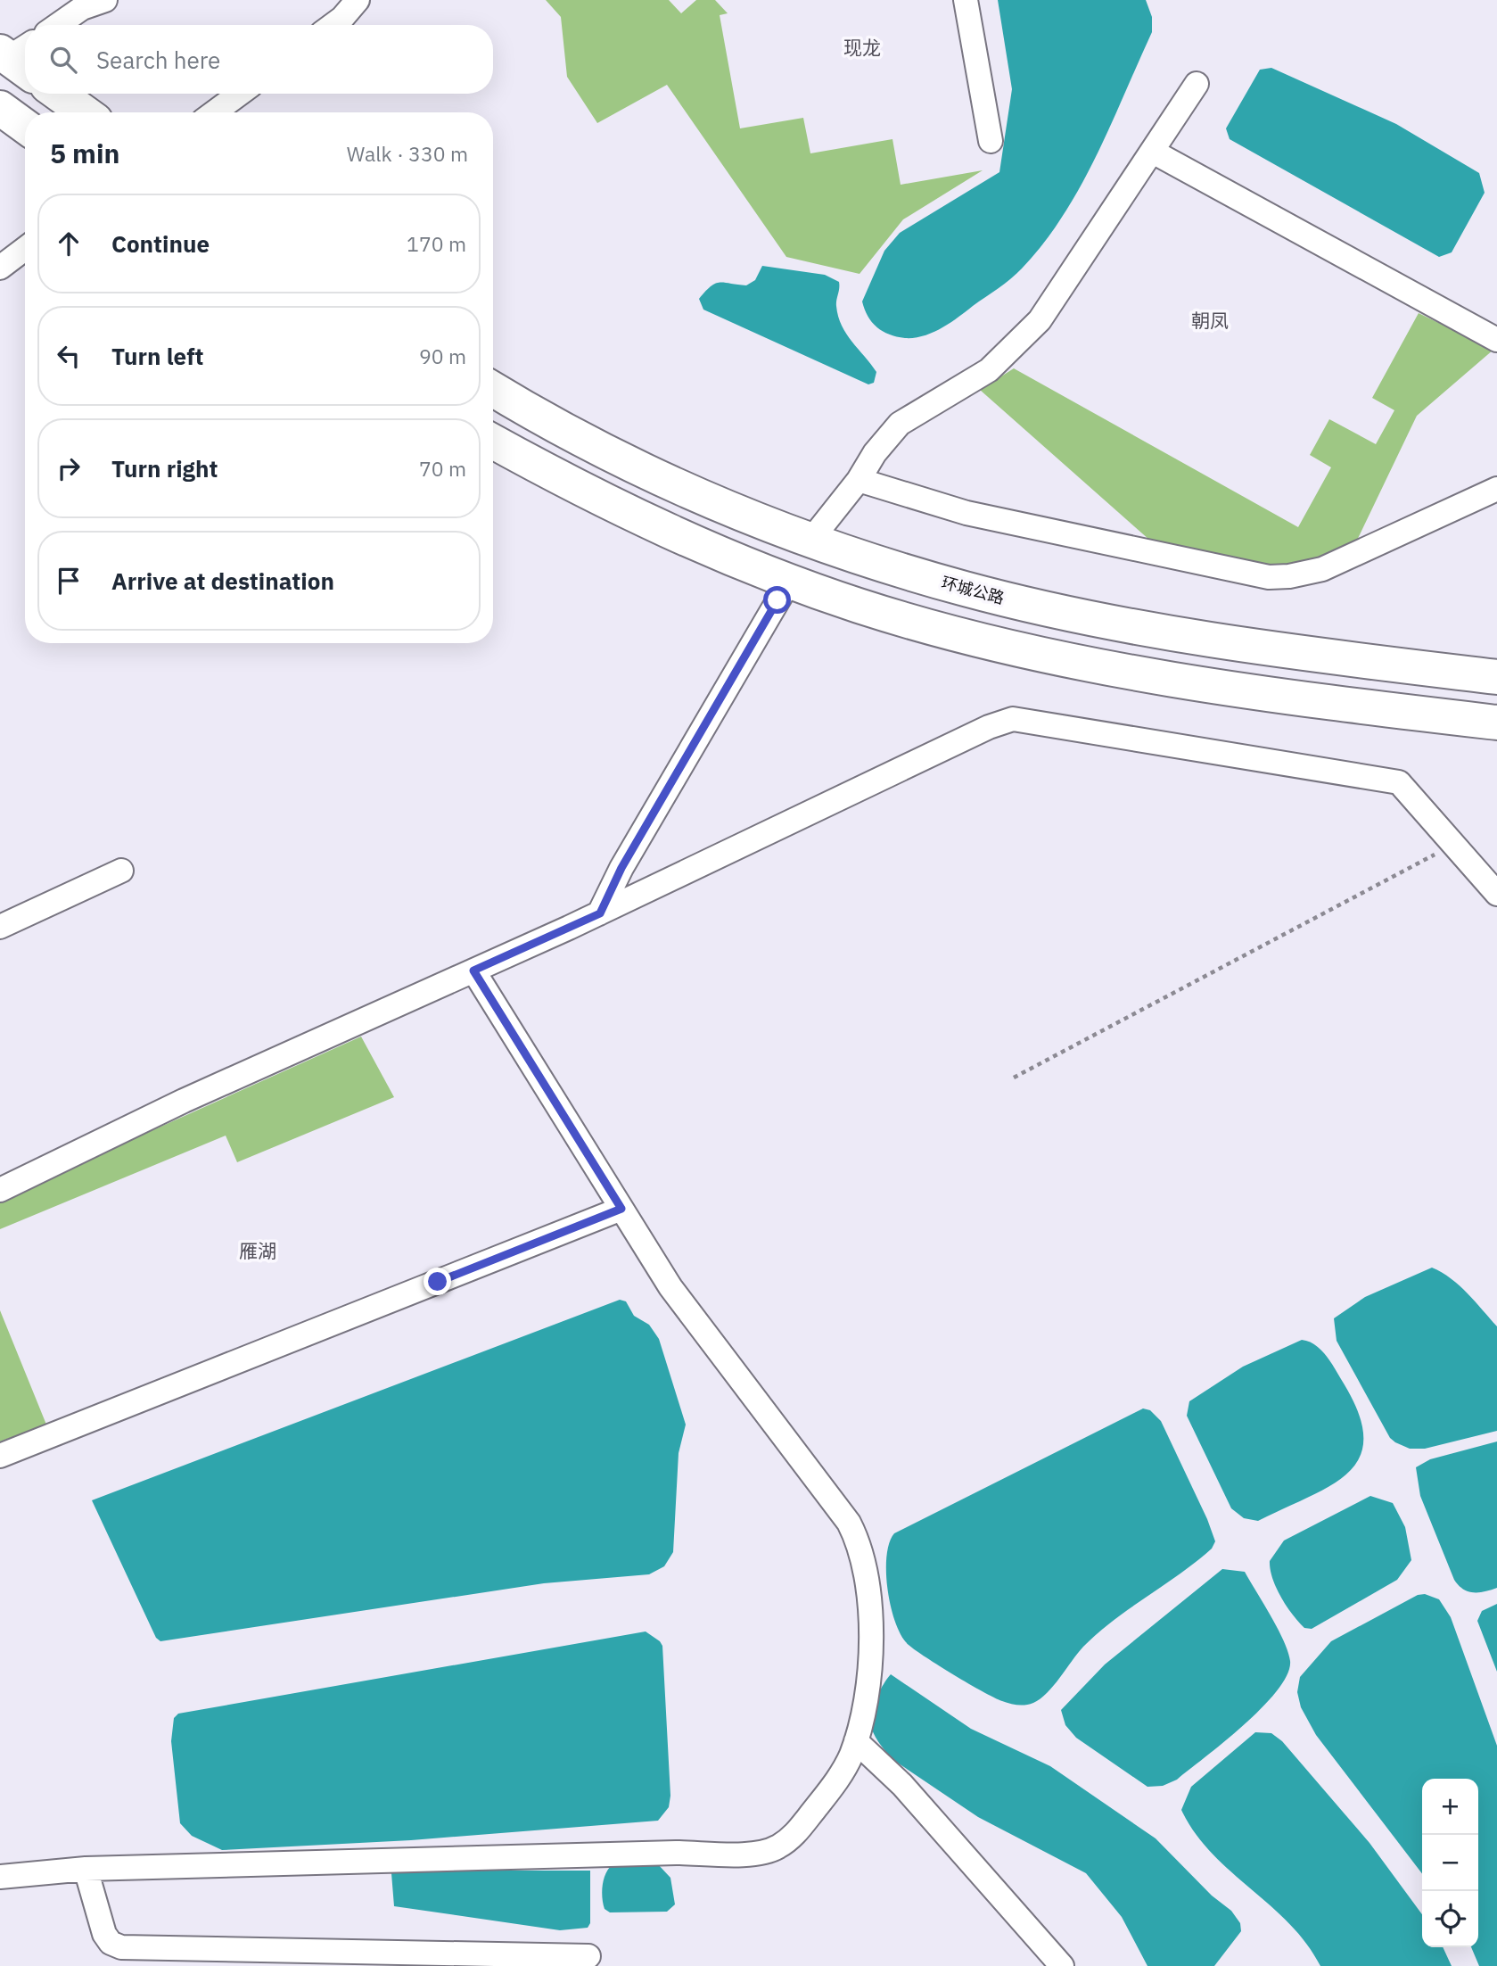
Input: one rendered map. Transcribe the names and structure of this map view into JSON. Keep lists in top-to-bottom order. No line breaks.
{"streets":{"highway":["环城公路"]},"districts":["现龙","朝凤","雁湖"],"page":{"search":"Search here","heading":["5 min","Walk · 330 m"],"list":[["Continue","170 m"],["Turn left","90 m"],["Turn right","70 m"],"Arrive at destination"],"map_buttons":["+","−"]}}
